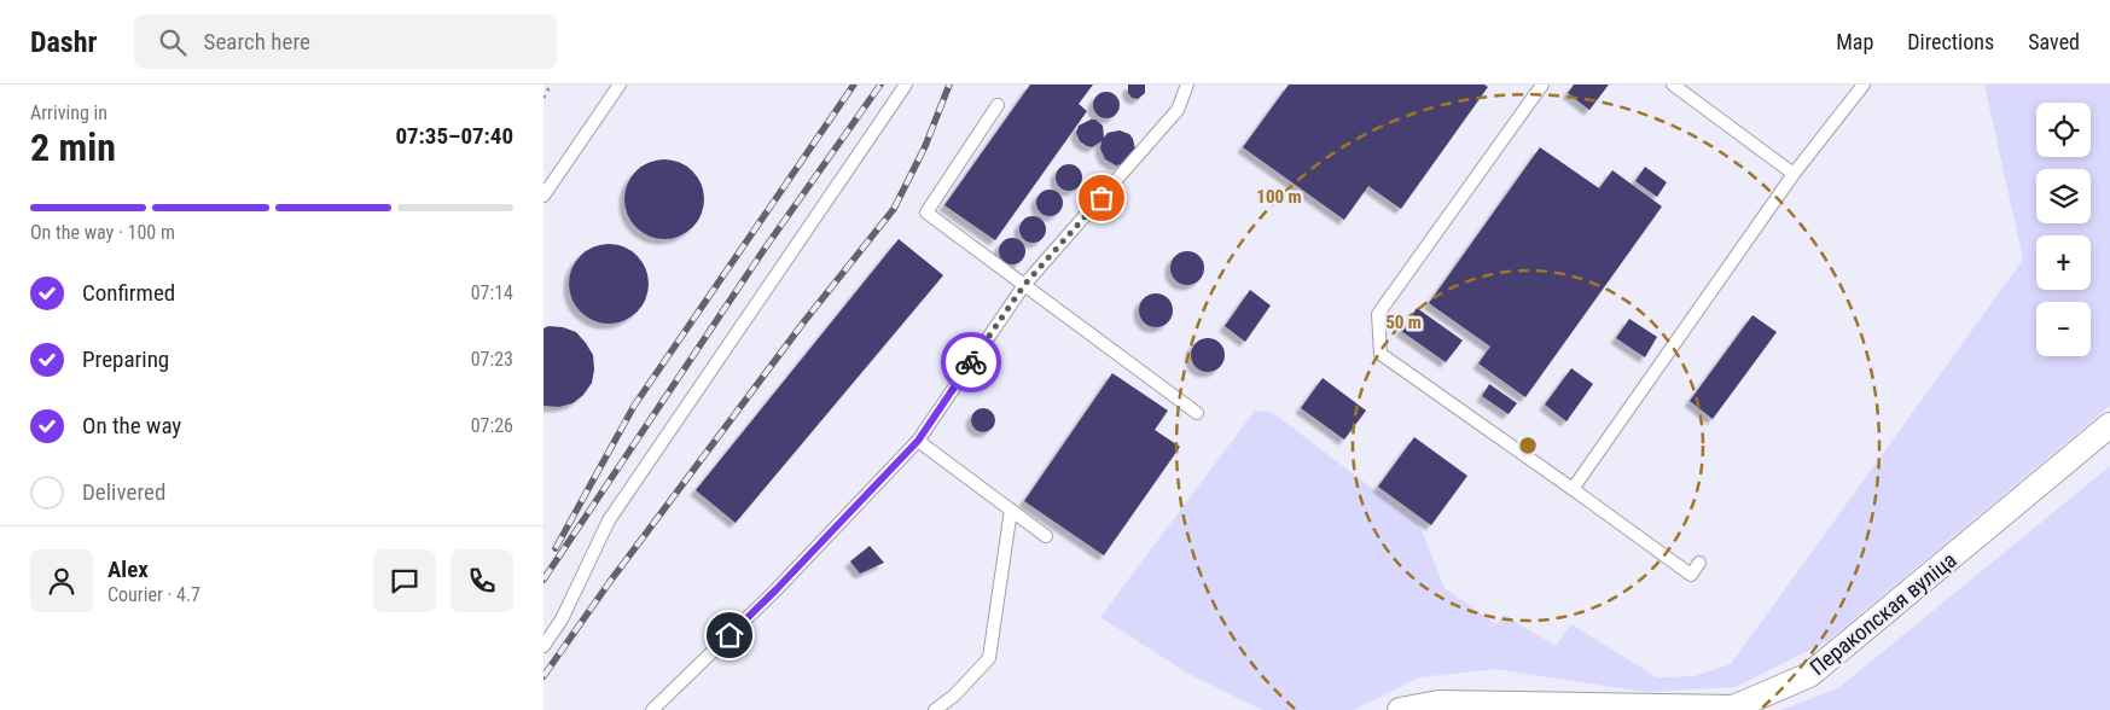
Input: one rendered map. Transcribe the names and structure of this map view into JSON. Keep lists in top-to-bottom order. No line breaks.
{"streets":{"street":["Перакопская вуліца"]},"page":{"header":"Dashr","search":"Search here","nav":["Map","Directions","Saved"],"heading":["2 min","Arriving in","07:35–07:40"],"panel":["Alex","Courier · 4.7"],"map_buttons":["+","−"],"bar":"On the way · 100 m","list":[["Confirmed","07:14"],["Preparing","07:23"],["On the way","07:26"],"Delivered"]},"rings":["100 m","50 m"]}
